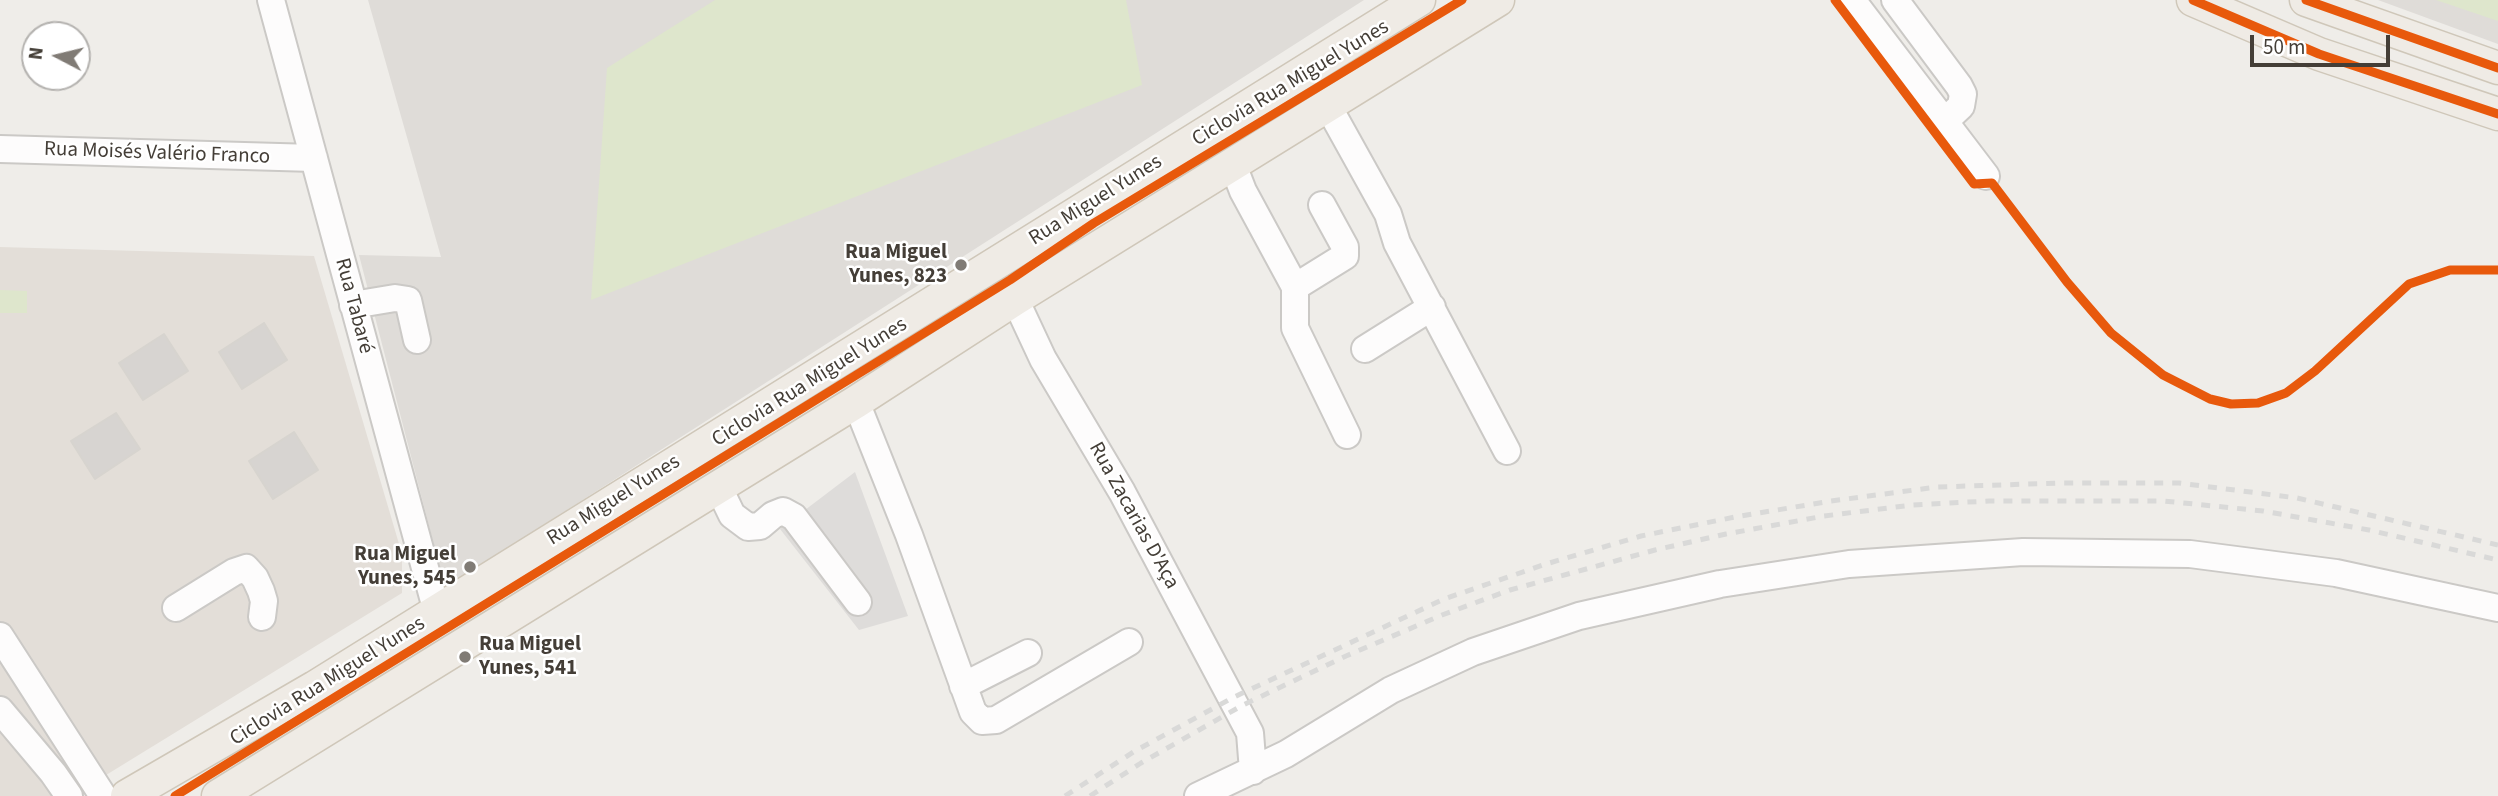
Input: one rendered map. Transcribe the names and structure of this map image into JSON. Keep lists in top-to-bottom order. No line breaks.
{"streets":{"main road":["Rua Miguel Yunes"],"street":["Rua Moisés Valério Franco","Rua Tabaré","Rua Zacarias D'Aça"],"cycle path":["Ciclovia Rua Miguel Yunes"]},"crossings":[["Rua Moisés Valério Franco","Rua Tabaré"],["Rua Miguel Yunes","Rua Tabaré"],["Rua Miguel Yunes","Rua Zacarias D'Aça"]],"places":["Rua Miguel Yunes, 823","Rua Miguel Yunes, 545","Rua Miguel Yunes, 541"],"scale_bar":"50 m","north":"left"}
